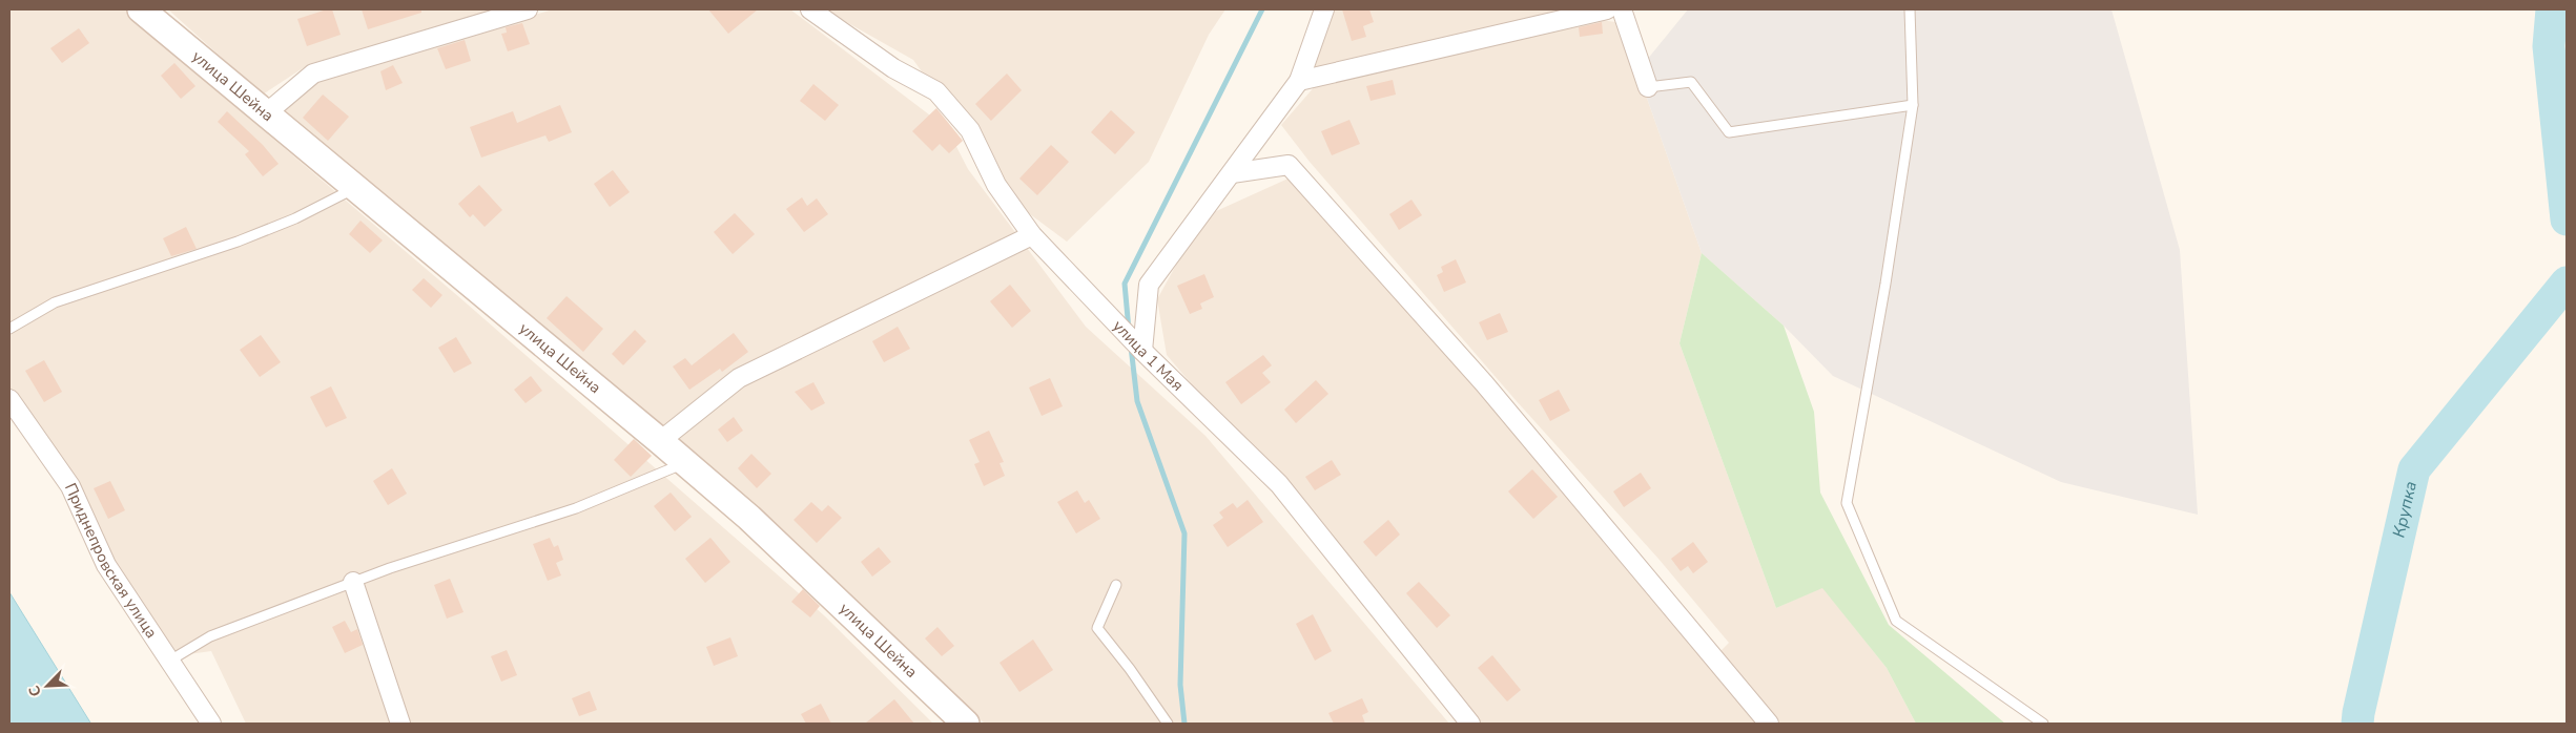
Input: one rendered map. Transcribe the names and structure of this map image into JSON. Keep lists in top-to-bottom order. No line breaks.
{"streets":{"street":["улица Шейна","улица 1 Мая","Приднепровская улица"]},"water":["Крупка"],"north":"bottom left"}
